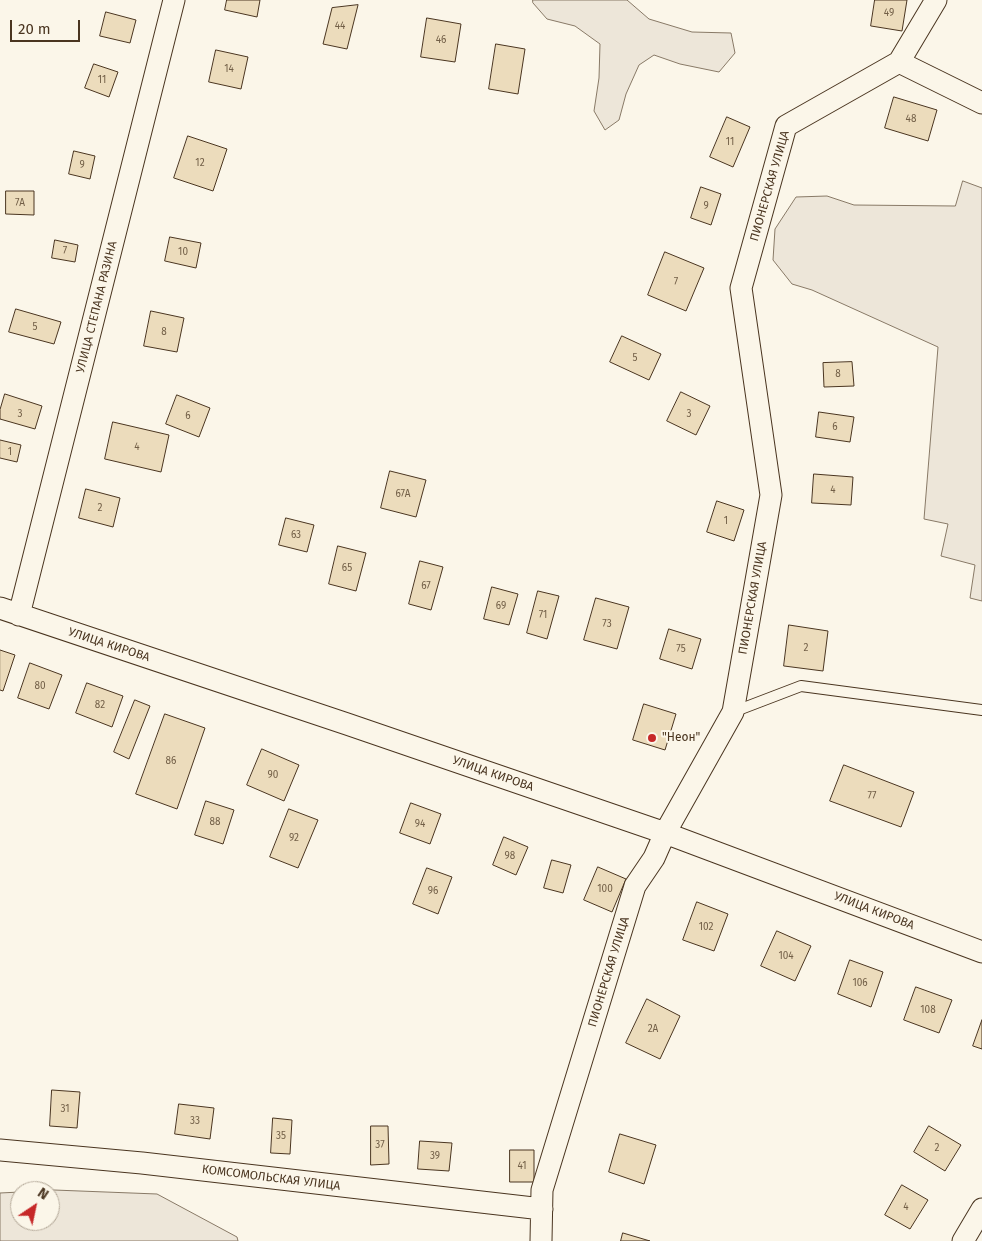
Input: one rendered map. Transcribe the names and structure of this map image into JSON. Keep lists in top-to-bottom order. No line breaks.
{"streets":{"street":["ПИОНЕРСКАЯ УЛИЦА","УЛИЦА СТЕПАНА РАЗИНА","УЛИЦА КИРОВА","КОМСОМОЛЬСКАЯ УЛИЦА"]},"crossings":[["ПИОНЕРСКАЯ УЛИЦА","УЛИЦА КИРОВА"],["ПИОНЕРСКАЯ УЛИЦА","КОМСОМОЛЬСКАЯ УЛИЦА"],["УЛИЦА СТЕПАНА РАЗИНА","УЛИЦА КИРОВА"]],"places":["\"Неон\""],"house_numbers":["49","44","46","14","11","48","11","12","9","7А","9","7","10","7","5","8","5","8","3","3","6","6","4","1","4","67А","2","1","63","65","67","69","71","73","2","75","80","82","86","90","77","88","94","92","98","100","96","102","104","106","108","2А","31","33","35","37","2","39","41","4"],"scale_bar":"20 m","north":"top right"}
